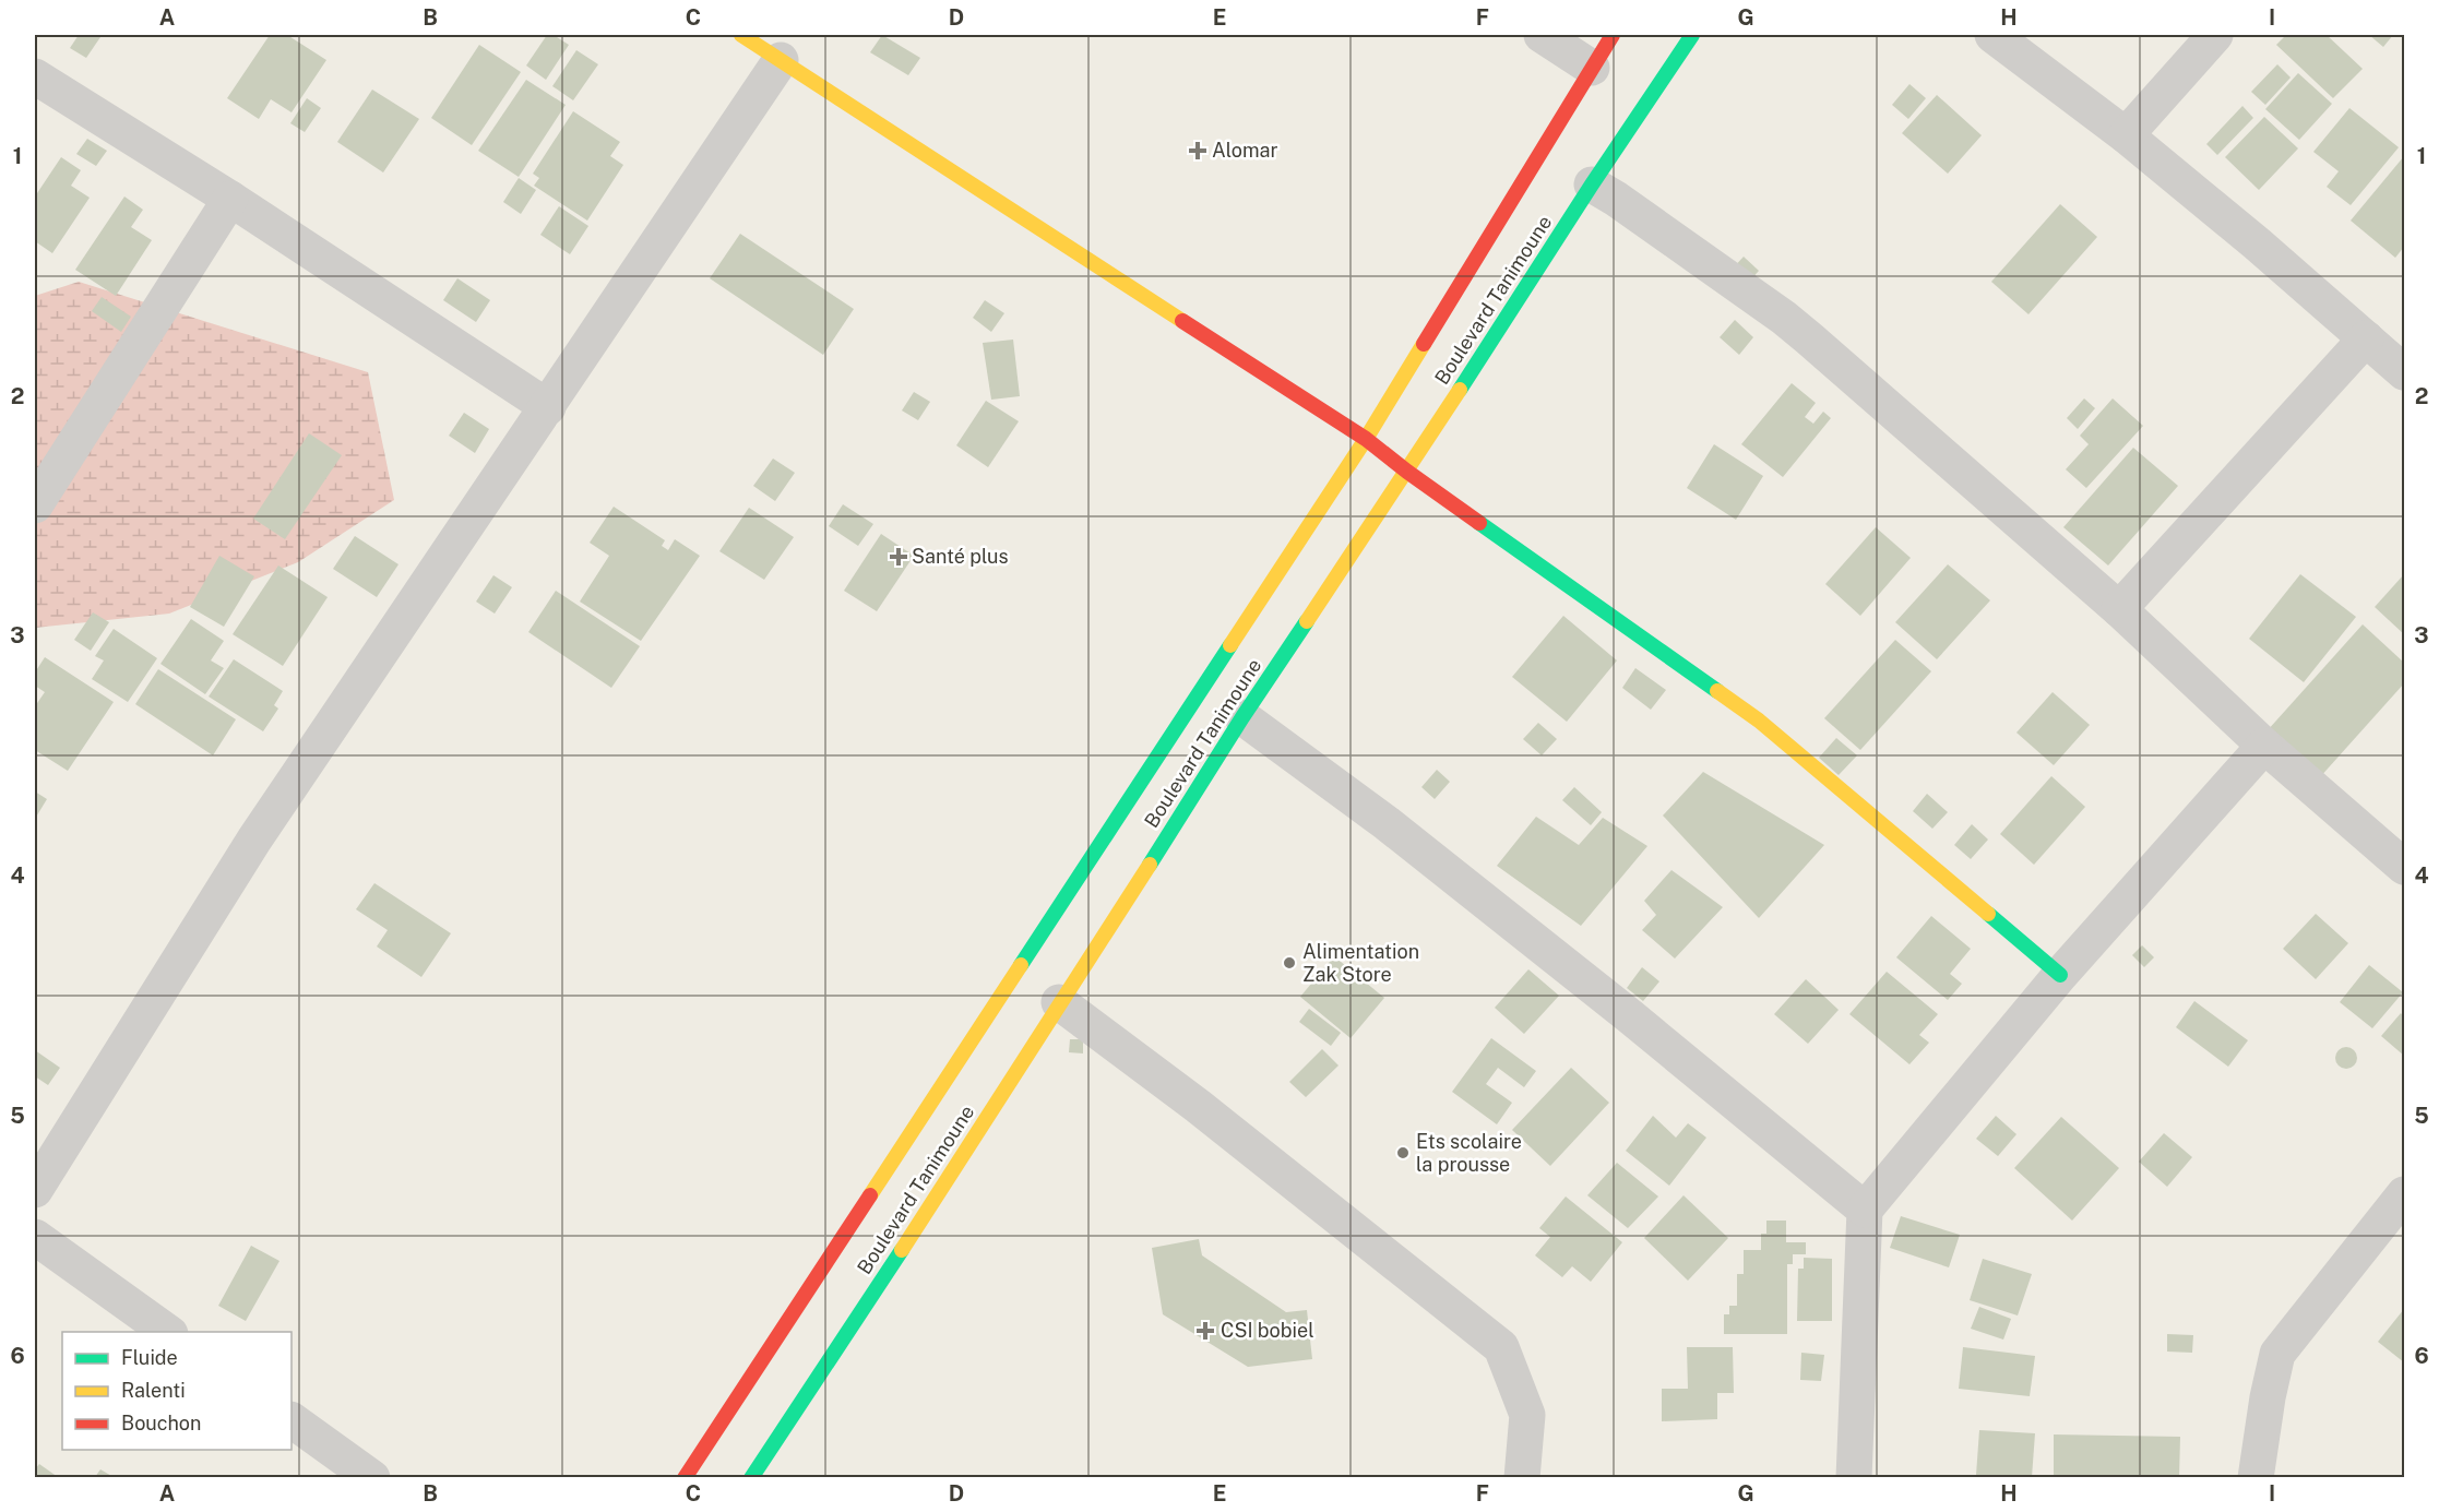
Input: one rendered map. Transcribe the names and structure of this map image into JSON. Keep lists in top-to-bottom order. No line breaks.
{"streets":{"main road":["Boulevard Tanimoune"]},"places":{"health":["Alomar","Santé plus","CSI bobiel"],"other":["Alimentation Zak Store","Ets scolaire la prousse"]},"legend":["Fluide","Ralenti","Bouchon"],"grid":{"columns":["A","B","C","D","E","F","G","H","I"],"rows":["1","2","3","4","5","6"]}}
